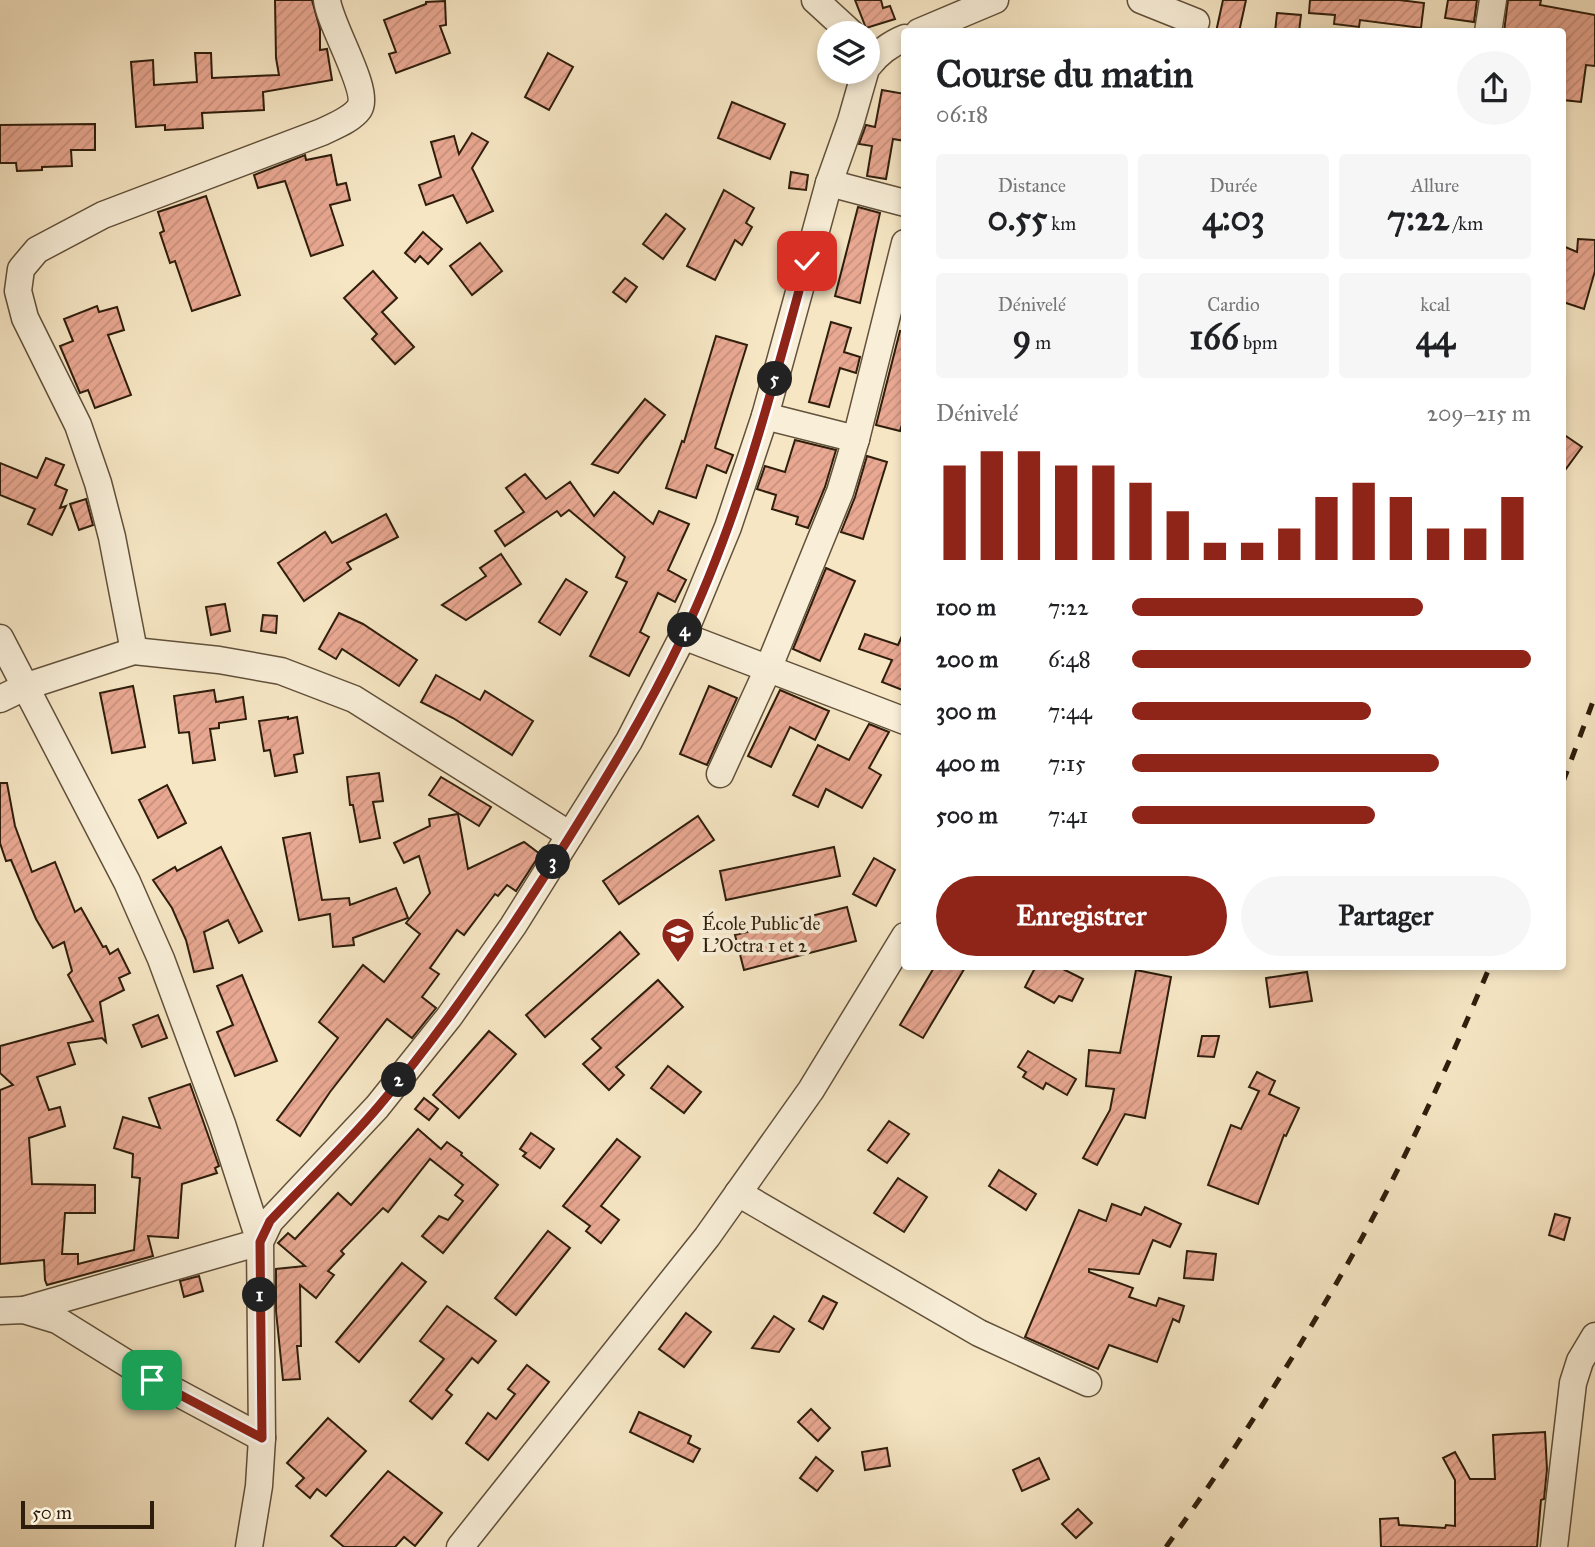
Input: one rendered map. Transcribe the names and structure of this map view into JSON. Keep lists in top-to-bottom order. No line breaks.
{"places":{"school or university":["École Public de L'Octra 1 et 2"]},"scale_bar":"50 m","page":{"heading":["Course du matin","06:18"],"stats":[["Distance","0.55 km"],["Durée","4:03"],["Allure","7:22 /km"],["Dénivelé","9 m"],["Cardio","166 bpm"],["kcal","44"]],"pins":["5","4","3","2","1"],"chart":["Dénivelé","209–215 m"],"list":[{"name":"100 m","note":"7:22"},{"name":"200 m","note":"6:48"},{"name":"300 m","note":"7:44"},{"name":"400 m","note":"7:15"},{"name":"500 m","note":"7:41"}],"buttons":["Enregistrer","Partager"],"scale":"50 m"}}
